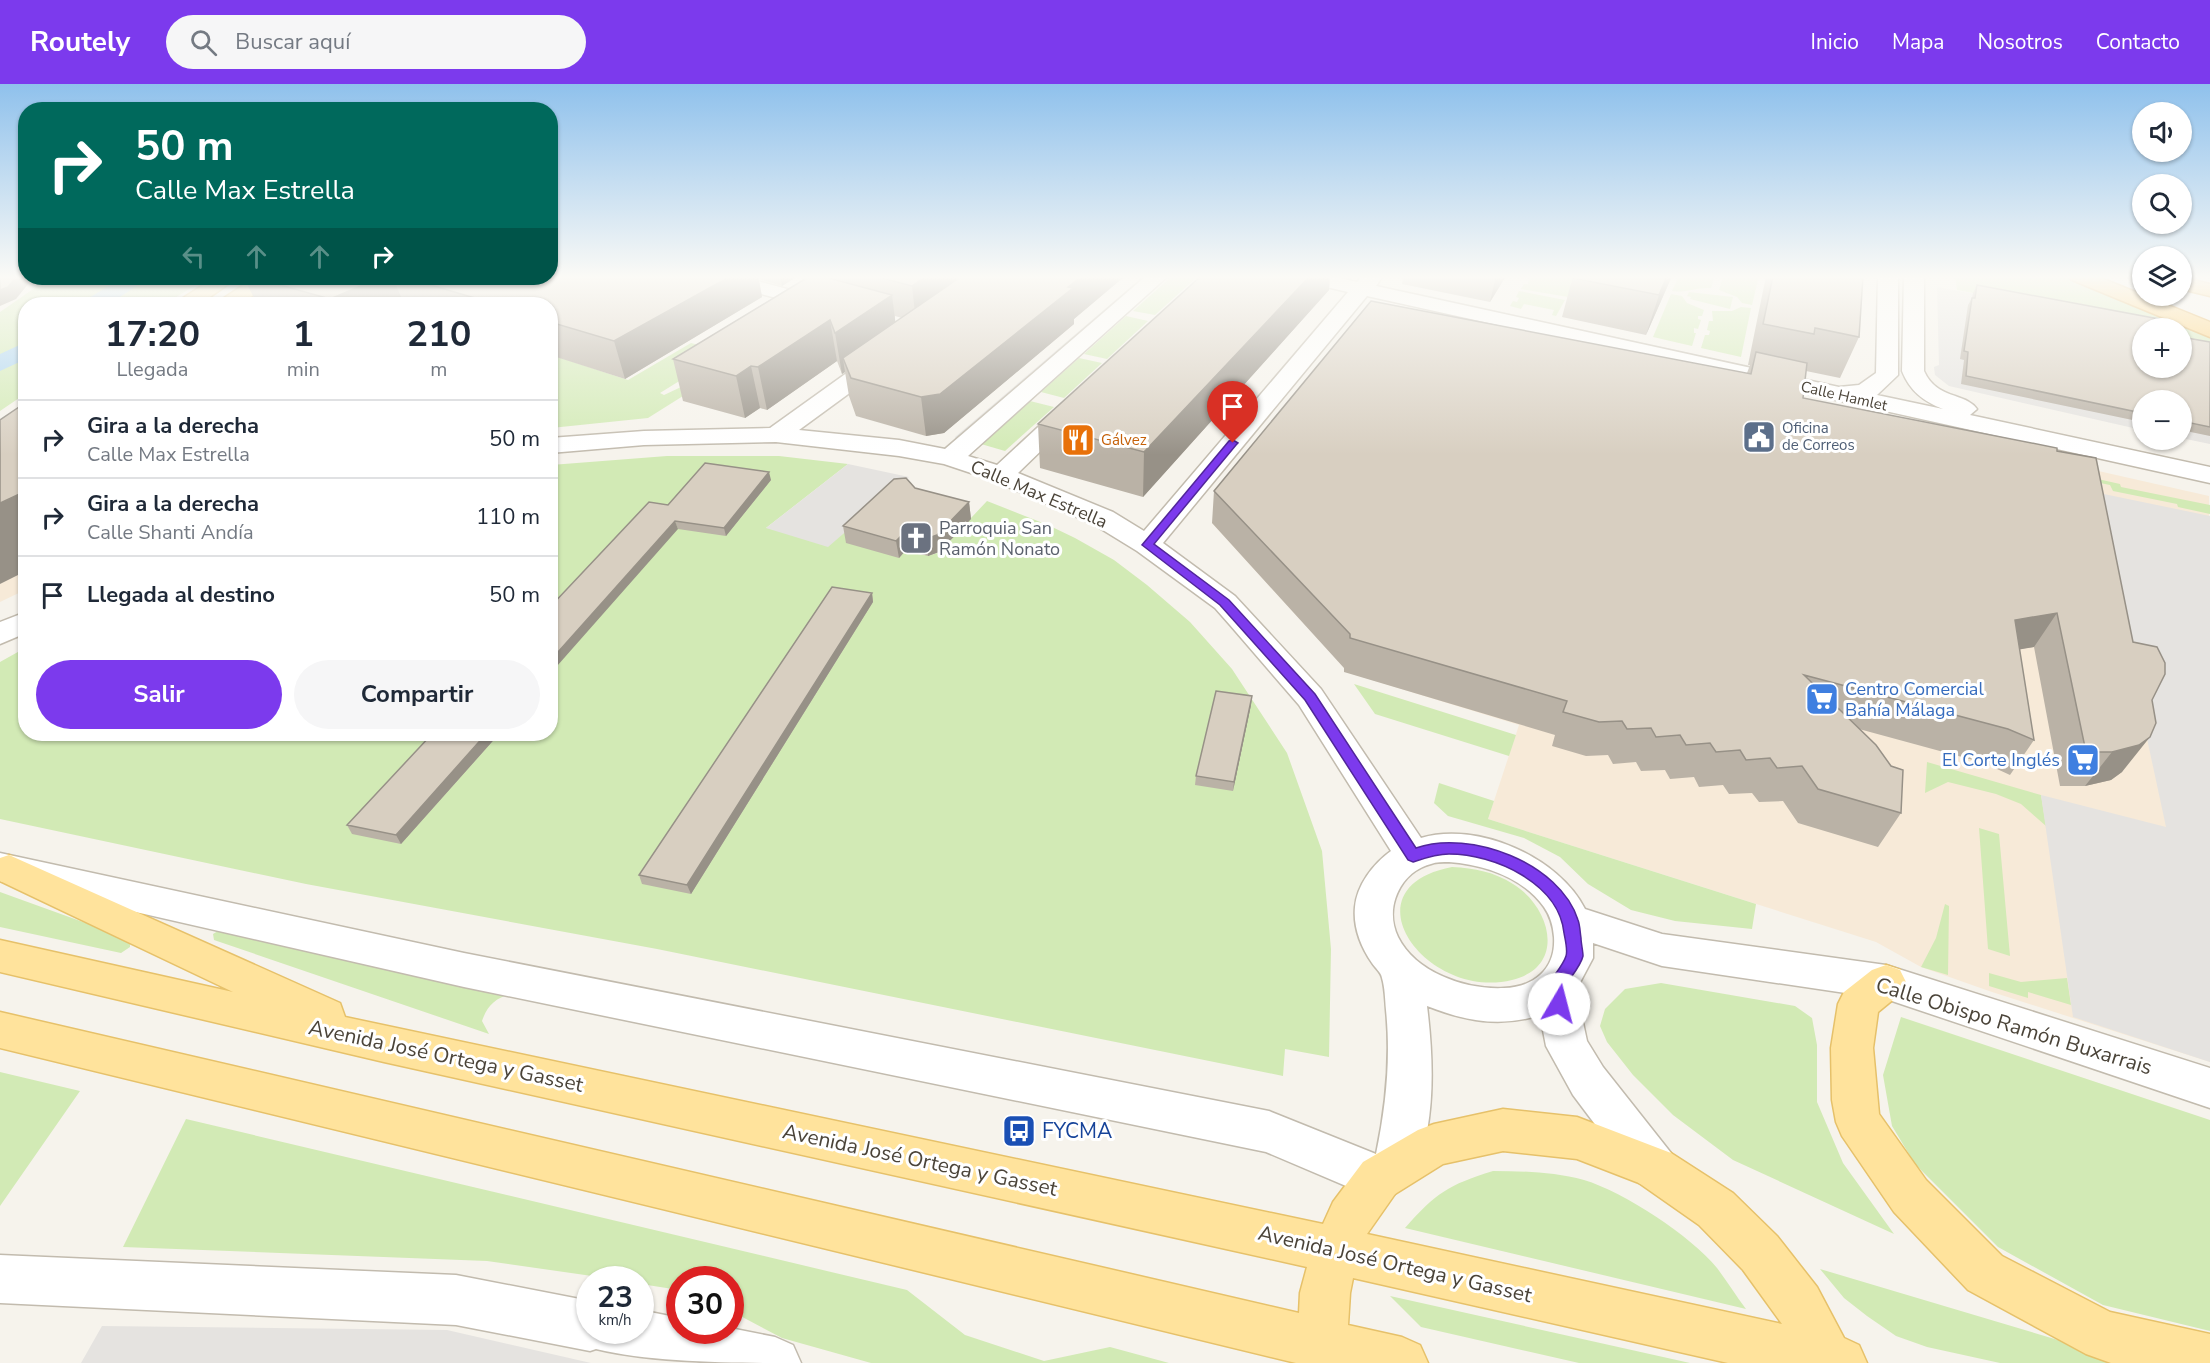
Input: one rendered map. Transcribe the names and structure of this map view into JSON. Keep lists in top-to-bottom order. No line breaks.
{"streets":{"main road":["Avenida José Ortega y Gasset"],"street":["Calle Hamlet","Calle Max Estrella","Calle Obispo Ramón Buxarrais"]},"crossings":[["Calle Max Estrella","Calle Obispo Ramón Buxarrais"]],"places":{"public building":["Oficina de Correos"],"restaurant":["Gálvez"],"church":["Parroquia San Ramón Nonato"],"supermarket":["Centro Comercial Bahía Málaga","El Corte Inglés"],"bus stop":["FYCMA"]},"page":{"header":"Routely","search":"Buscar aquí","nav":["Inicio","Mapa","Nosotros","Contacto"],"map_buttons":["+","−"],"turn":["50 m","Calle Max Estrella"],"eta":["17:20","Llegada","1","min","210","m"],"list":[{"name":"Gira a la derecha","note":"Calle Max Estrella","value":"50 m"},{"name":"Gira a la derecha","note":"Calle Shanti Andía","value":"110 m"},{"name":"Llegada al destino","value":"50 m"}],"buttons":["Salir","Compartir"],"speed":"23 km/h","limit":"30"}}
